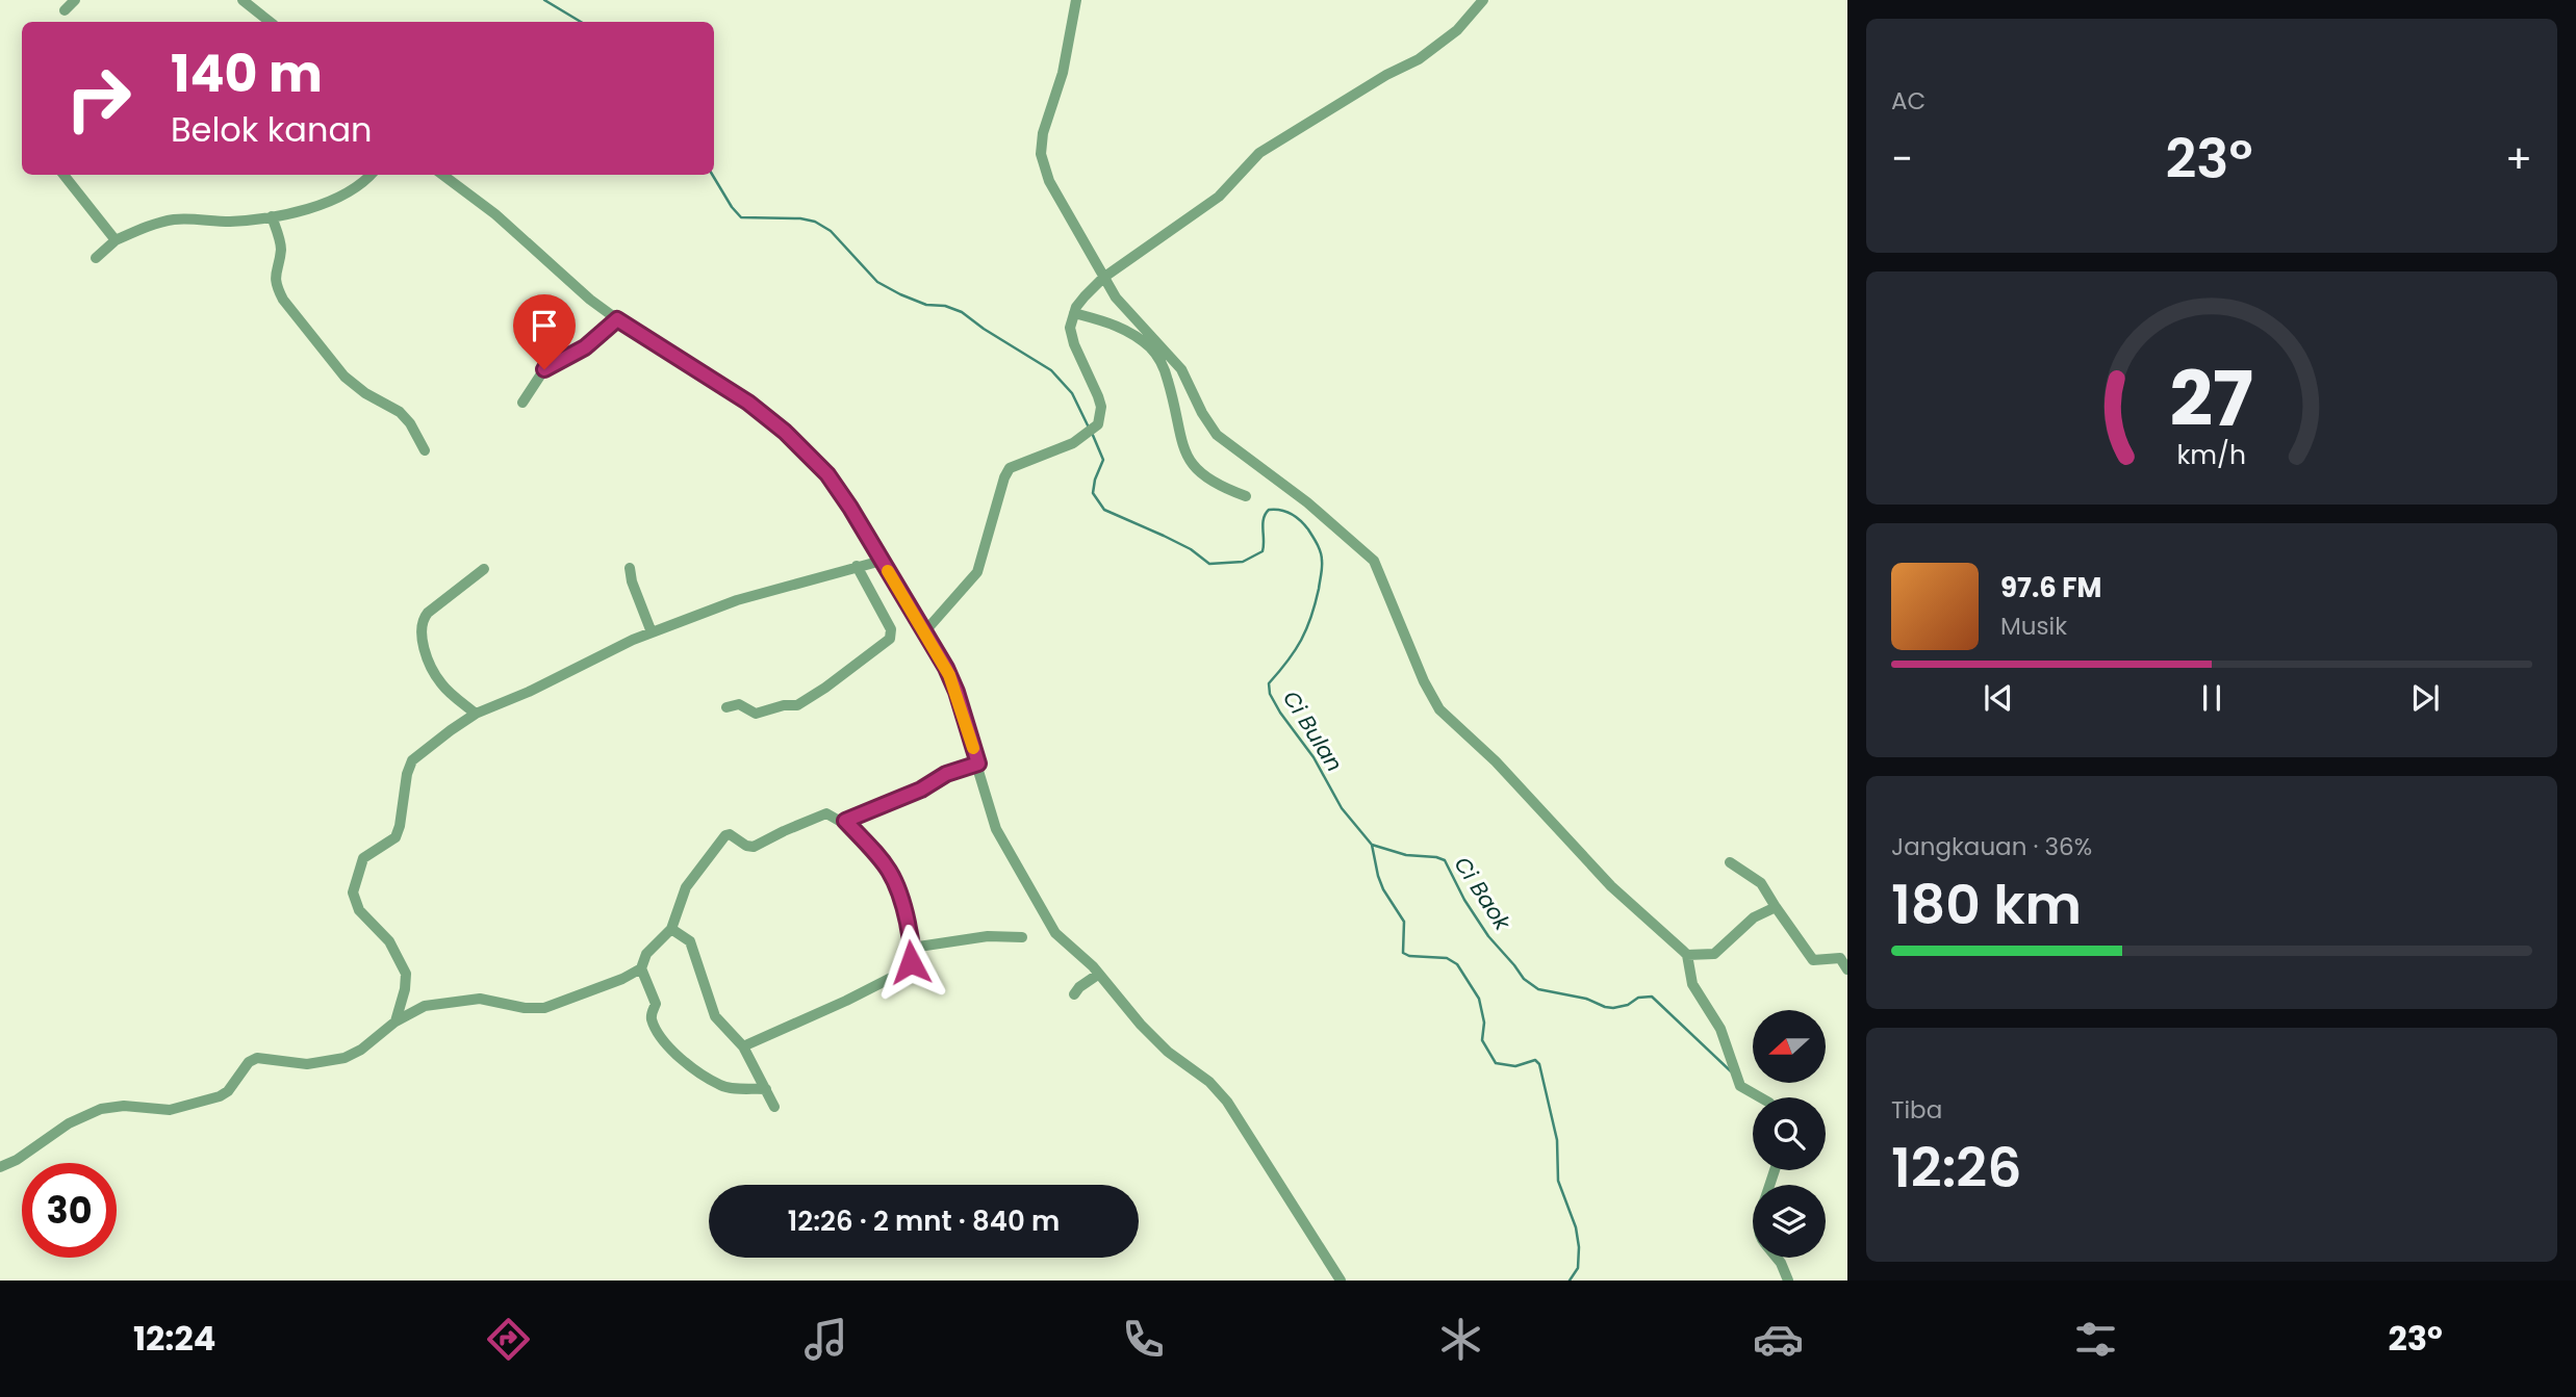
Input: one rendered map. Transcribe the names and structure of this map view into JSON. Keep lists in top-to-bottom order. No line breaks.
{"water":["Ci Bulan","Ci Baok"],"north":"left","page":{"tile":["AC",["Jangkauan · 36%","180 km"],["Tiba","12:26"]],"turn":["140 m","Belok kanan"],"heat":["−","23°","+"],"song":["97.6 FM","Musik"],"limit":"30","trip":"12:26 · 2 mnt · 840 m","tabs":["12:24","23°"],"gauge":["27","km/h"]}}
